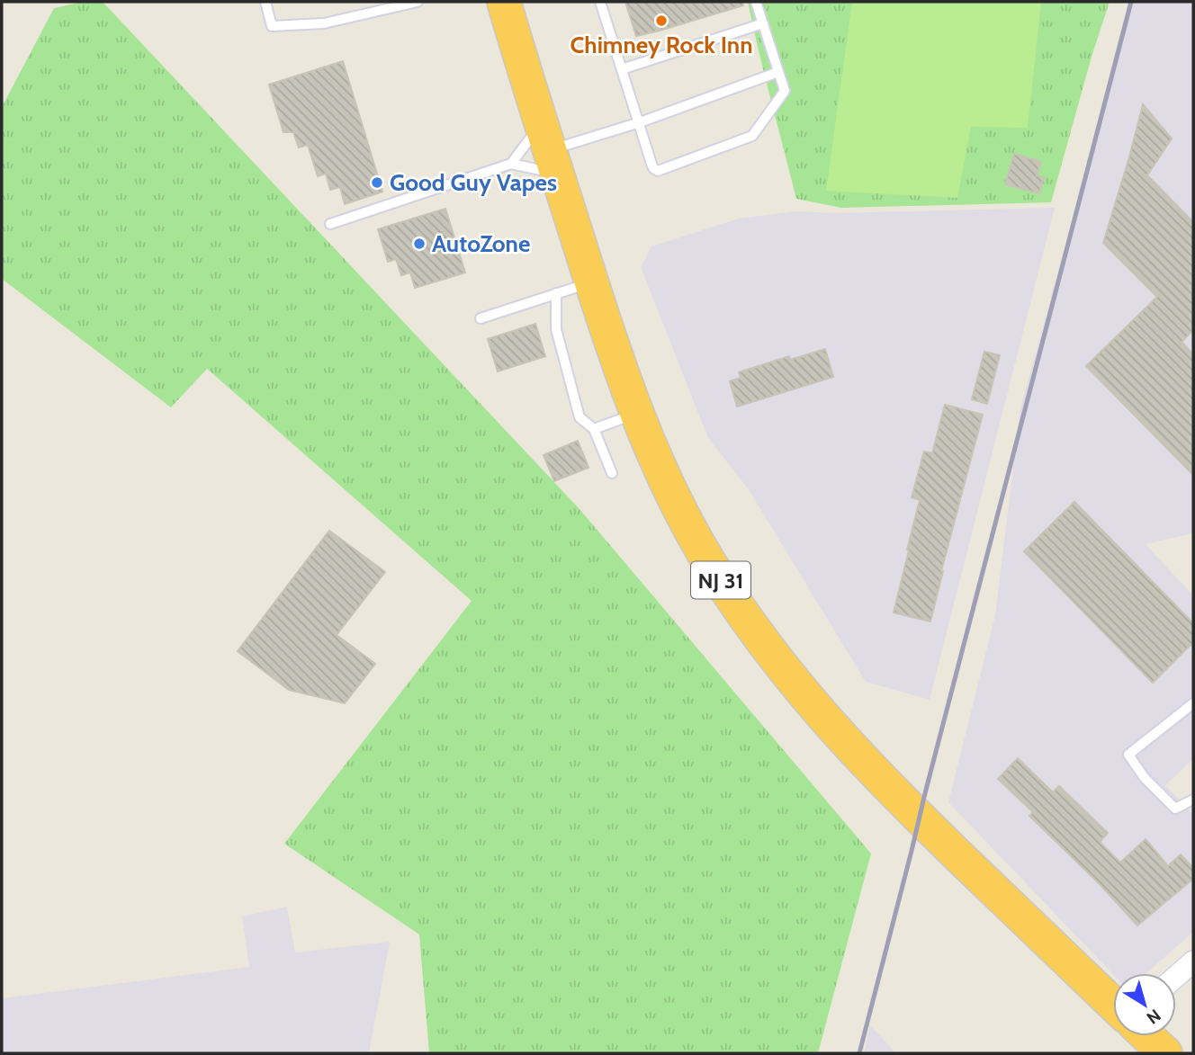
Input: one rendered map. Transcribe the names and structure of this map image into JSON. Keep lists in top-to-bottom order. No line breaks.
{"streets":{"highway":["NJ 31"]},"places":["Chimney Rock Inn","Good Guy Vapes","AutoZone"],"north":"bottom right"}
